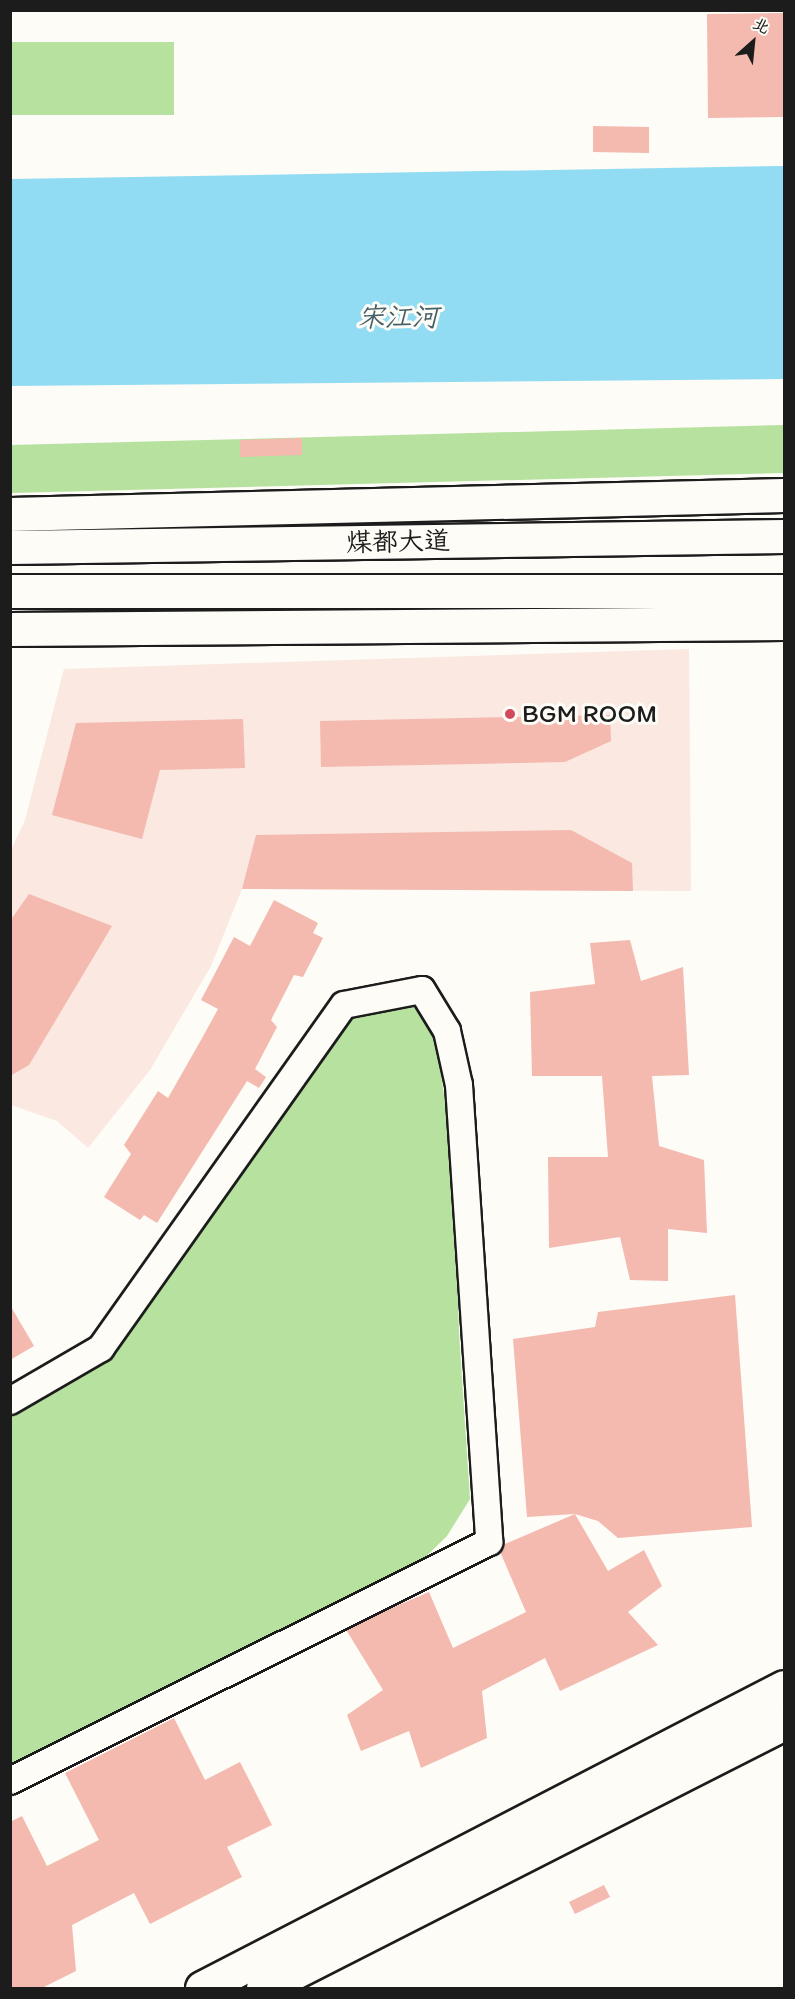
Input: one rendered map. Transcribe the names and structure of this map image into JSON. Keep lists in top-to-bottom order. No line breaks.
{"streets":{"street":["煤都大道"]},"water":["宋江河"],"places":["BGM ROOM"],"north":"top right"}
